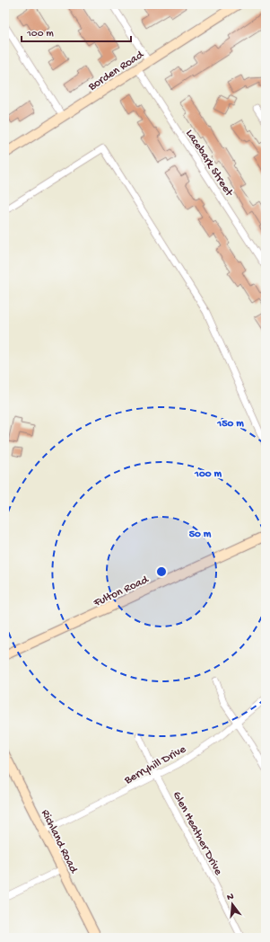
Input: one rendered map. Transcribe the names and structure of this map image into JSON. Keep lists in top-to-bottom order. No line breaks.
{"streets":{"street":["Borden Road","Lacebark Street","Fulton Road","Berryhill Drive","Glen Heather Drive","Richland Road"]},"crossings":[["Borden Road","Lacebark Street"],["Berryhill Drive","Glen Heather Drive"],["Berryhill Drive","Richland Road"]],"scale_bar":"100 m","north":"top","rings":["150 m","100 m","50 m"]}
